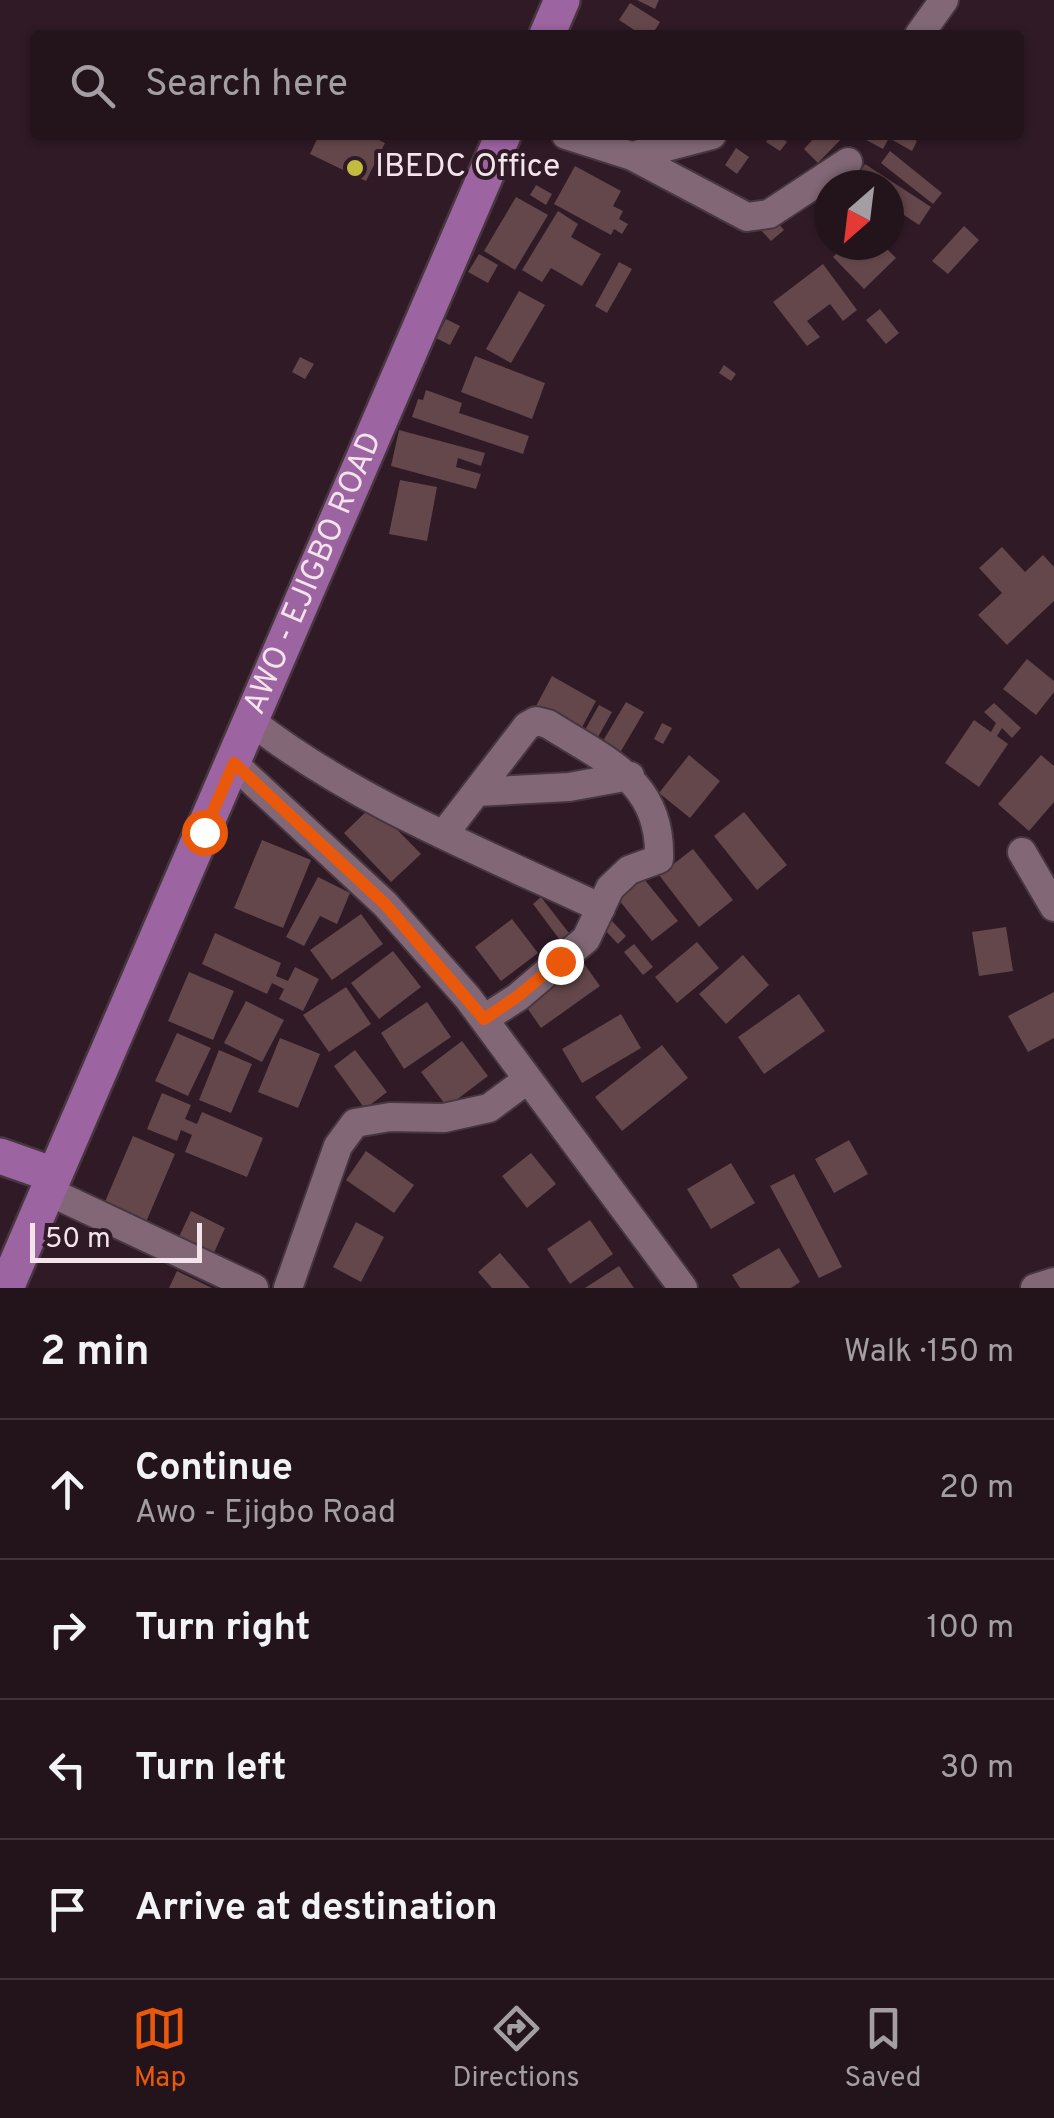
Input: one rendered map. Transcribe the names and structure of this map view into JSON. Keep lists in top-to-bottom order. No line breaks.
{"streets":{"main road":["AWO - EJIGBO ROAD"]},"places":["IBEDC Office"],"scale_bar":"50 m","north":"bottom left","page":{"search":"Search here","scale":"50 m","heading":["2 min","Walk · 150 m"],"list":[["Continue","Awo - Ejigbo Road","20 m"],["Turn right","100 m"],["Turn left","30 m"],"Arrive at destination"],"nav":["Map","Directions","Saved"]}}
